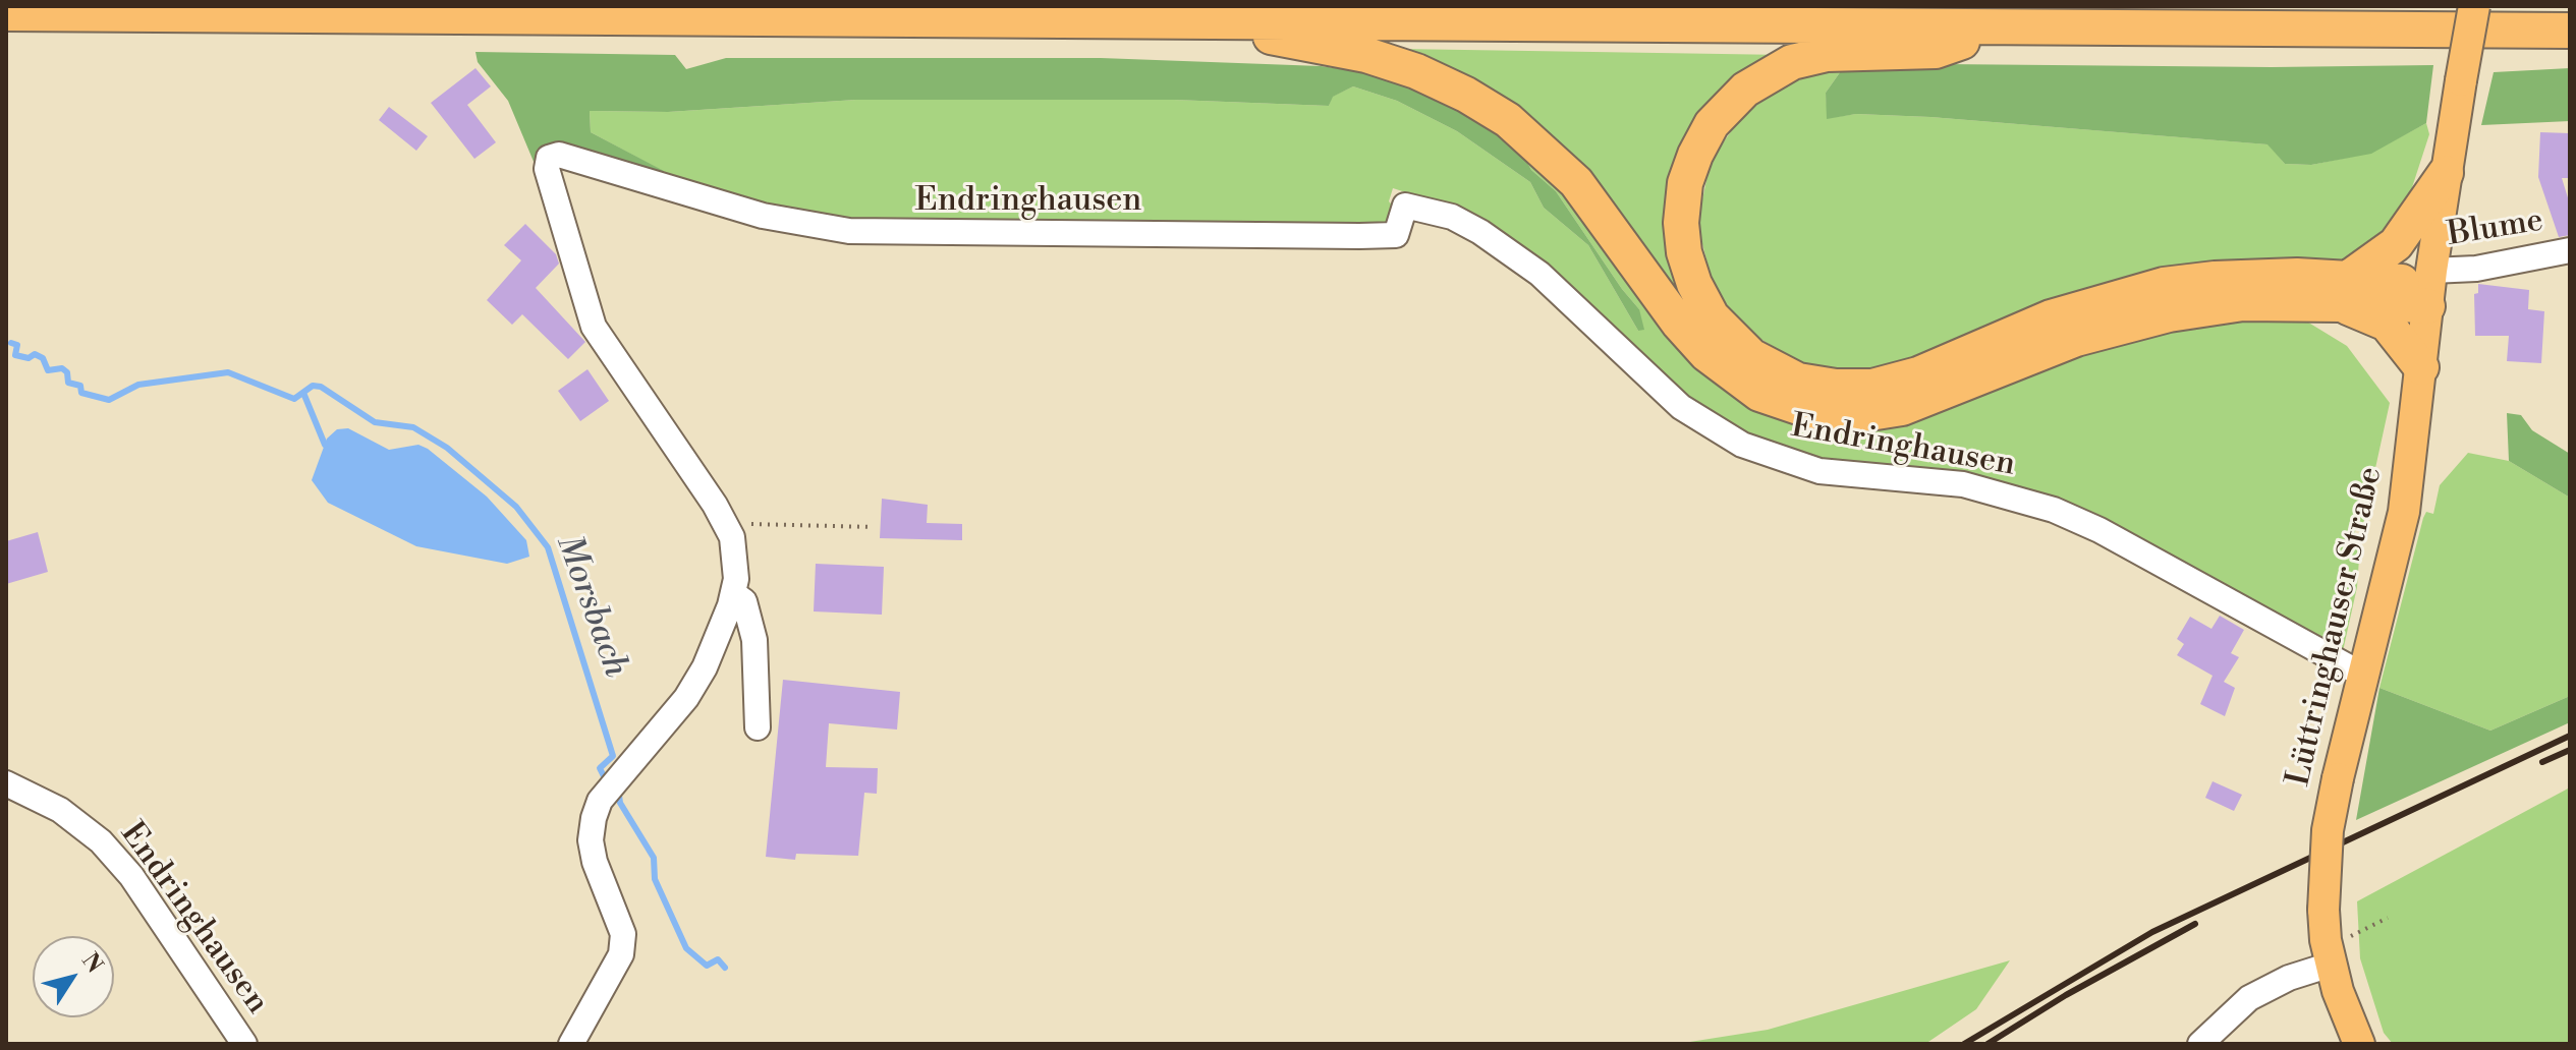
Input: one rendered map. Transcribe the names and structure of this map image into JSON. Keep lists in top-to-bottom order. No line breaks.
{"streets":{"main road":["Lüttringhauser Straße"],"street":["Endringhausen","Blume"]},"crossings":[["Endringhausen","Lüttringhauser Straße"],["Blume","Lüttringhauser Straße"]],"water":["Morsbach"],"north":"top right"}
